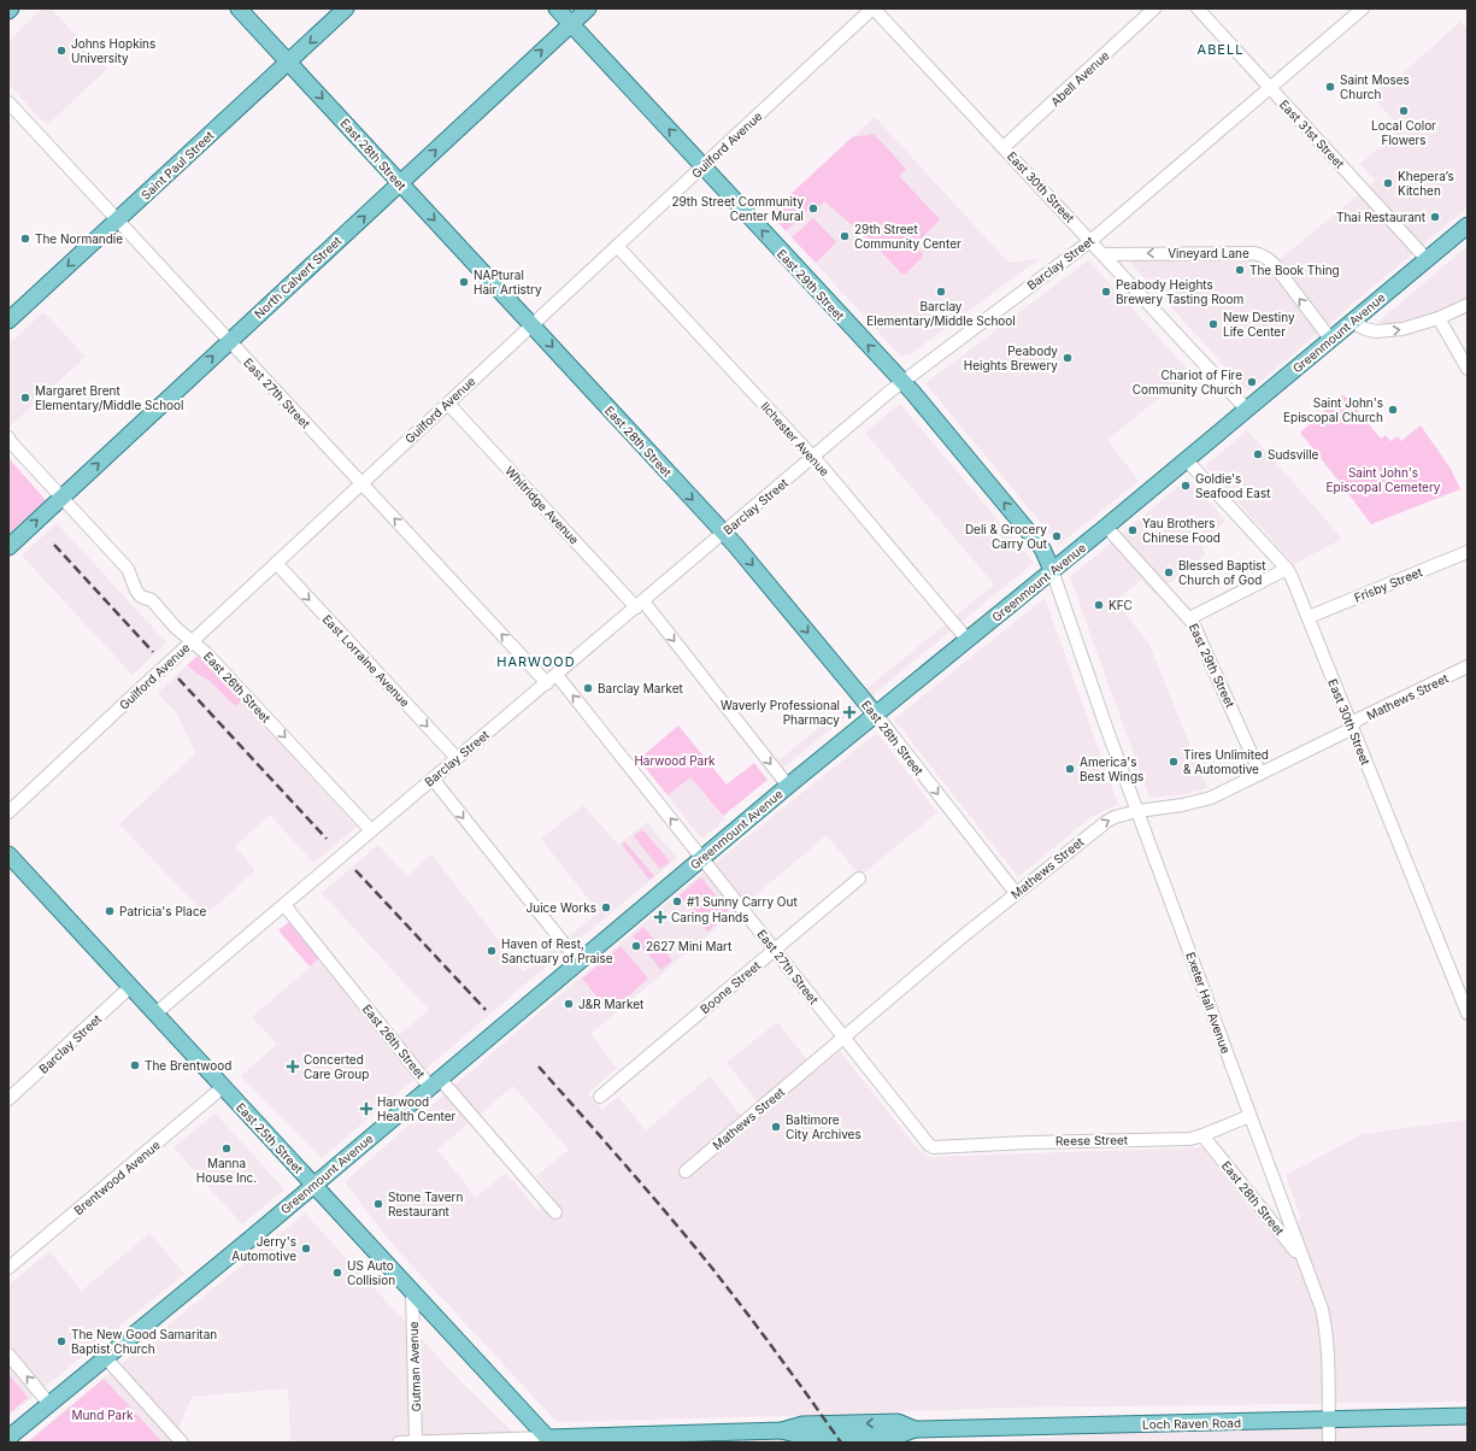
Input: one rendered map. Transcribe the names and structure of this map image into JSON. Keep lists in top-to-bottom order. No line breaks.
{"streets":{"main road":["East 28th Street","Saint Paul Street","North Calvert Street","East 29th Street","Greenmount Avenue","East 25th Street","Loch Raven Road"],"street":["Abell Avenue","East 31st Street","Guilford Avenue","East 30th Street","Vineyard Lane","Barclay Street","East 27th Street","Ilchester Avenue","Whitridge Avenue","Frisby Street","East Lorraine Avenue","East 26th Street","Mathews Street","Boone Street","Exeter Hall Avenue","Reese Street","Brentwood Avenue","Gutman Avenue"]},"crossings":[["Abell Avenue","East 30th Street"],["East 31st Street","Barclay Street"],["East 31st Street","Greenmount Avenue"],["Guilford Avenue","East 28th Street"],["Guilford Avenue","East 30th Street"],["Guilford Avenue","East 29th Street"],["Guilford Avenue","East 27th Street"],["Guilford Avenue","Ilchester Avenue"],["Guilford Avenue","Whitridge Avenue"],["Guilford Avenue","East Lorraine Avenue"],["Guilford Avenue","East 26th Street"],["East 28th Street","Saint Paul Street"],["East 28th Street","Barclay Street"],["East 28th Street","North Calvert Street"],["East 28th Street","Greenmount Avenue"],["East 28th Street","Mathews Street"],["East 28th Street","Exeter Hall Avenue"],["East 28th Street","Reese Street"],["Saint Paul Street","East 27th Street"],["East 30th Street","Vineyard Lane"],["East 30th Street","Barclay Street"],["East 30th Street","Greenmount Avenue"],["East 30th Street","Frisby Street"],["East 30th Street","Mathews Street"],["Vineyard Lane","Greenmount Avenue"],["Barclay Street","East 29th Street"],["Barclay Street","East 27th Street"],["Barclay Street","Ilchester Avenue"],["Barclay Street","Whitridge Avenue"],["Barclay Street","East Lorraine Avenue"],["Barclay Street","East 26th Street"],["Barclay Street","East 25th Street"],["North Calvert Street","East 29th Street"],["North Calvert Street","East 27th Street"],["North Calvert Street","East 26th Street"],["East 29th Street","Greenmount Avenue"],["East 29th Street","Mathews Street"],["East 29th Street","Exeter Hall Avenue"],["Greenmount Avenue","East 27th Street"],["Greenmount Avenue","Ilchester Avenue"],["Greenmount Avenue","Whitridge Avenue"],["Greenmount Avenue","East 26th Street"],["Greenmount Avenue","Exeter Hall Avenue"],["Greenmount Avenue","East 25th Street"],["East 27th Street","Mathews Street"],["East 27th Street","Boone Street"],["East 27th Street","Reese Street"],["Mathews Street","Exeter Hall Avenue"],["Exeter Hall Avenue","Reese Street"],["Exeter Hall Avenue","Loch Raven Road"],["East 25th Street","Brentwood Avenue"],["East 25th Street","Gutman Avenue"],["East 25th Street","Loch Raven Road"],["Gutman Avenue","Loch Raven Road"]],"one_way":["East 28th Street","Saint Paul Street","Vineyard Lane","North Calvert Street","East 29th Street","East 27th Street","Whitridge Avenue","East Lorraine Avenue"],"districts":["ABELL","HARWOOD"],"parks":["Saint John's Episcopal Cemetery","Harwood Park","Mund Park"],"places":{"other":["Johns Hopkins University","Saint Moses Church","Local Color Flowers","Khepera’s Kitchen","29th Street Community Center Mural","Thai Restaurant","29th Street Community Center","The Normandie","The Book Thing","NAPtural Hair Artistry","Barclay Elementary/Middle School","Peabody Heights Brewery Tasting Room","New Destiny Life Center","Peabody Heights Brewery","Chariot of Fire Community Church","Margaret Brent Elementary/Middle School","Saint John's Episcopal Church","Sudsville","Goldie's Seafood East","Yau Brothers Chinese Food","Deli & Grocery Carry Out","Blessed Baptist Church of God","KFC","Barclay Market","Tires Unlimited & Automotive","America's Best Wings","#1 Sunny Carry Out","Juice Works","Patricia's Place","2627 Mini Mart","Haven of Rest, Sanctuary of Praise","J&R Market","The Brentwood","Baltimore City Archives","Manna House Inc.","Stone Tavern Restaurant","Jerry's Automotive","US Auto Collision","The New Good Samaritan Baptist Church"],"health":["Waverly Professional Pharmacy","Caring Hands","Concerted Care Group","Harwood Health Center"]}}
